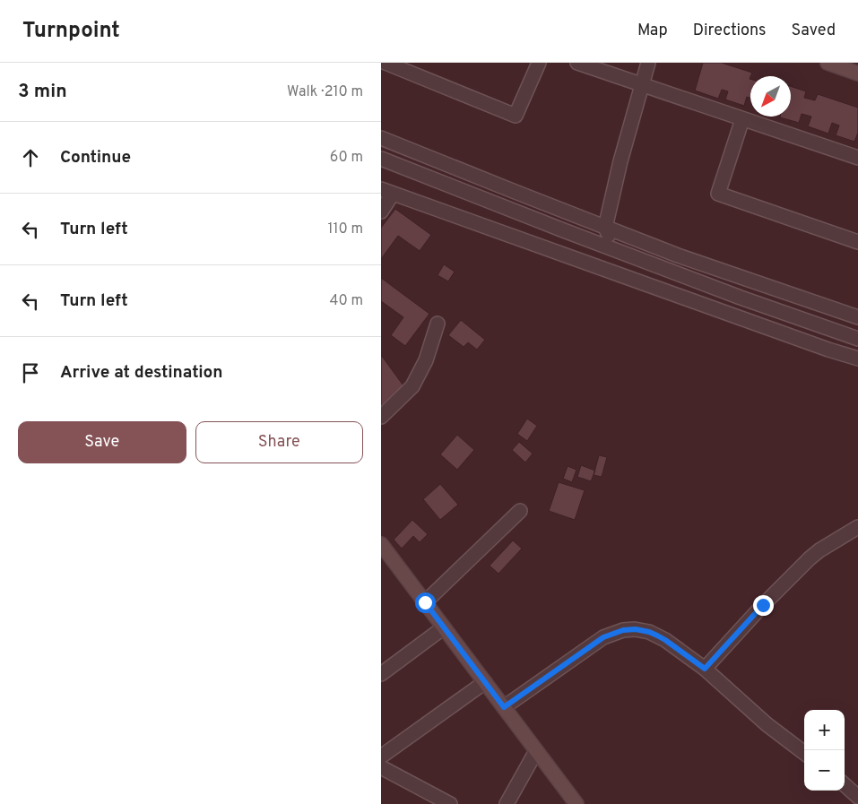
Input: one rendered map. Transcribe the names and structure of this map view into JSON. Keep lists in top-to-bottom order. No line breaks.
{"north":"bottom left","page":{"header":"Turnpoint","nav":["Map","Directions","Saved"],"heading":["3 min","Walk · 210 m"],"list":[["Continue","60 m"],["Turn left","110 m"],["Turn left","40 m"],"Arrive at destination"],"buttons":["Save","Share"],"map_buttons":["+","−"]}}
